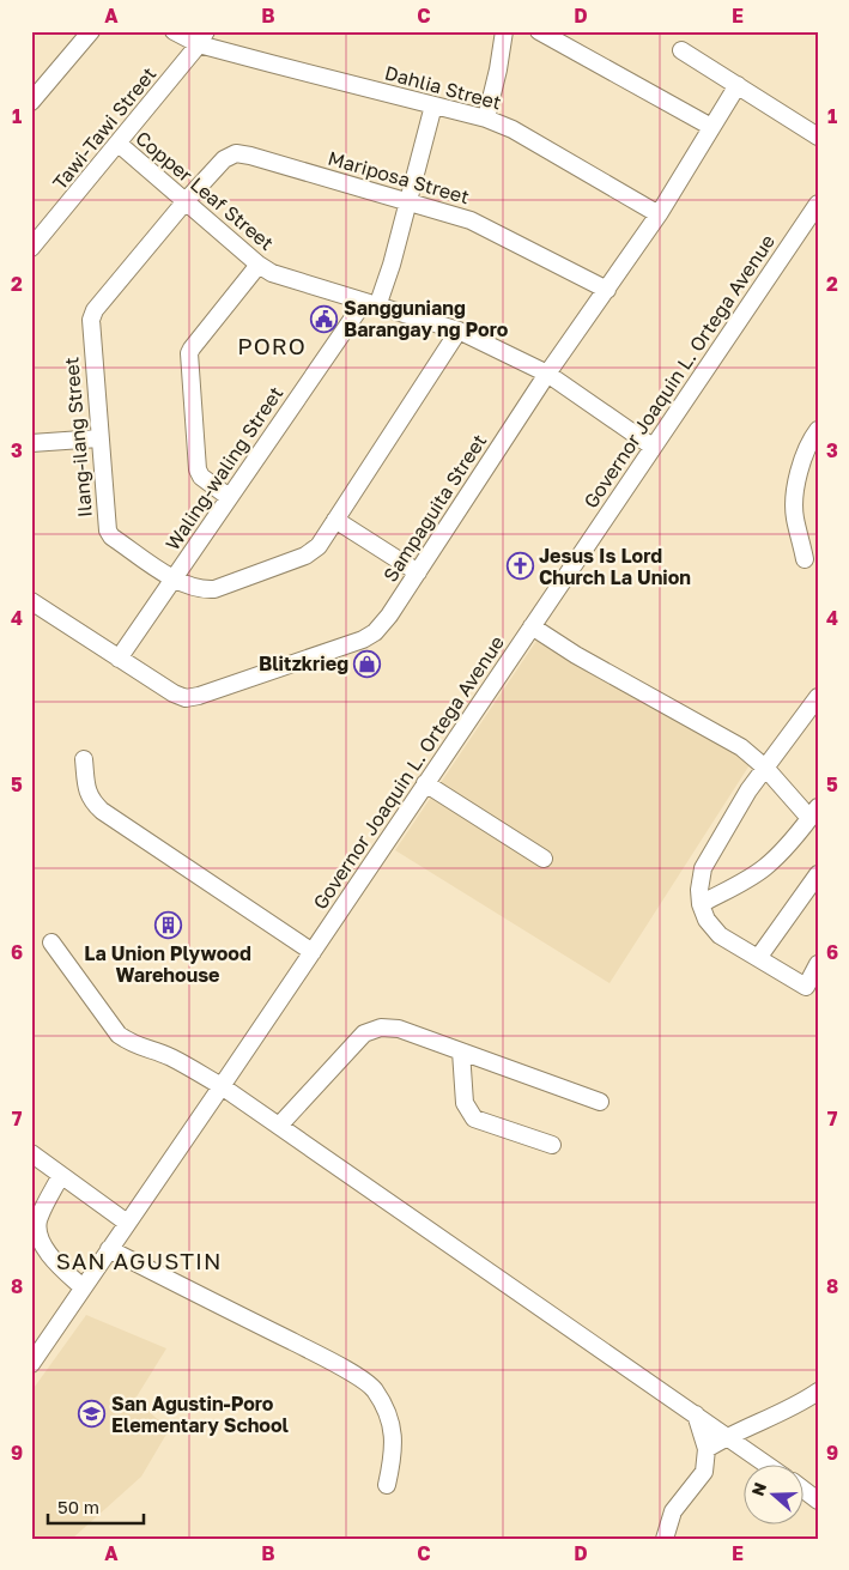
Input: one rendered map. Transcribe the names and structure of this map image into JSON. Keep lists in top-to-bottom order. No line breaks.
{"streets":{"street":["Dahlia Street","Tawi-Tawi Street","Mariposa Street","Copper Leaf Street","Governor Joaquin L. Ortega Avenue","Ilang-ilang Street","Waling-waling Street","Sampaguita Street"]},"crossings":[["Dahlia Street","Tawi-Tawi Street"],["Dahlia Street","Waling-waling Street"],["Dahlia Street","Sampaguita Street"],["Tawi-Tawi Street","Copper Leaf Street"],["Mariposa Street","Copper Leaf Street"],["Mariposa Street","Ilang-ilang Street"],["Mariposa Street","Waling-waling Street"],["Mariposa Street","Sampaguita Street"],["Copper Leaf Street","Governor Joaquin L. Ortega Avenue"],["Copper Leaf Street","Ilang-ilang Street"],["Copper Leaf Street","Waling-waling Street"],["Copper Leaf Street","Sampaguita Street"],["Ilang-ilang Street","Waling-waling Street"],["Waling-waling Street","Sampaguita Street"]],"districts":["PORO","SAN AGUSTIN"],"places":{"public building":["Sangguniang Barangay ng Poro"],"church":["Jesus Is Lord Church La Union"],"shop":["Blitzkrieg"],"building":["La Union Plywood Warehouse"],"school or university":["San Agustin-Poro Elementary School"]},"scale_bar":"50 m","north":"left","grid":{"columns":["A","B","C","D","E"],"rows":["1","2","3","4","5","6","7","8","9"]}}
